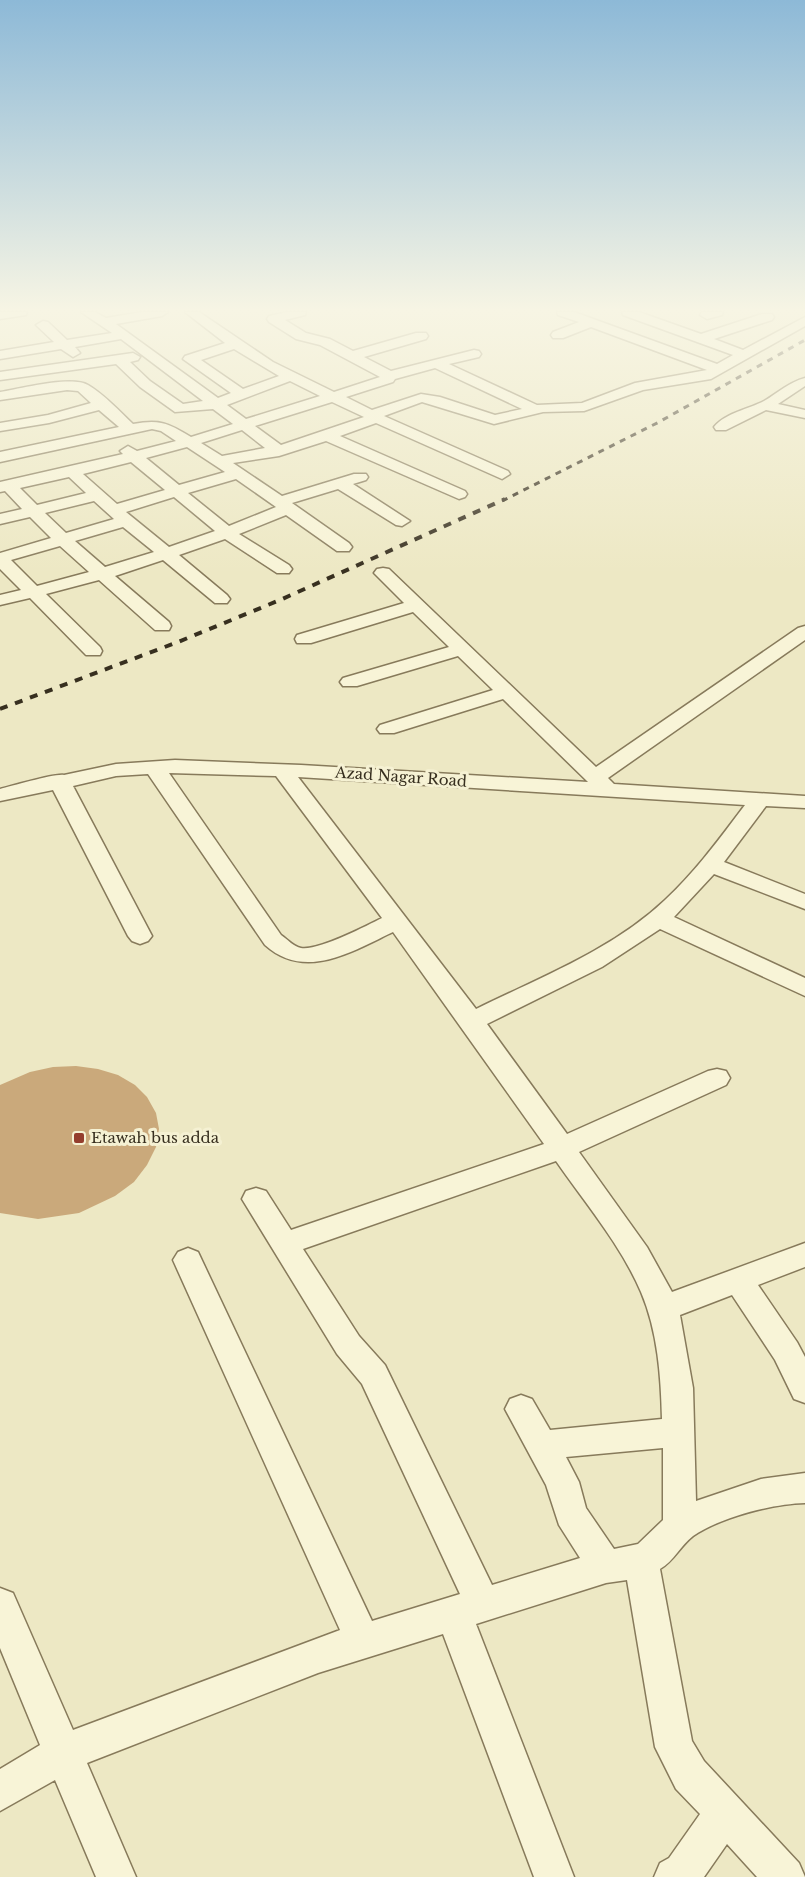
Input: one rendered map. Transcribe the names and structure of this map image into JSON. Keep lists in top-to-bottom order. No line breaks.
{"streets":{"street":["Azad Nagar Road"]},"places":{"transit":["Etawah bus adda"]}}
